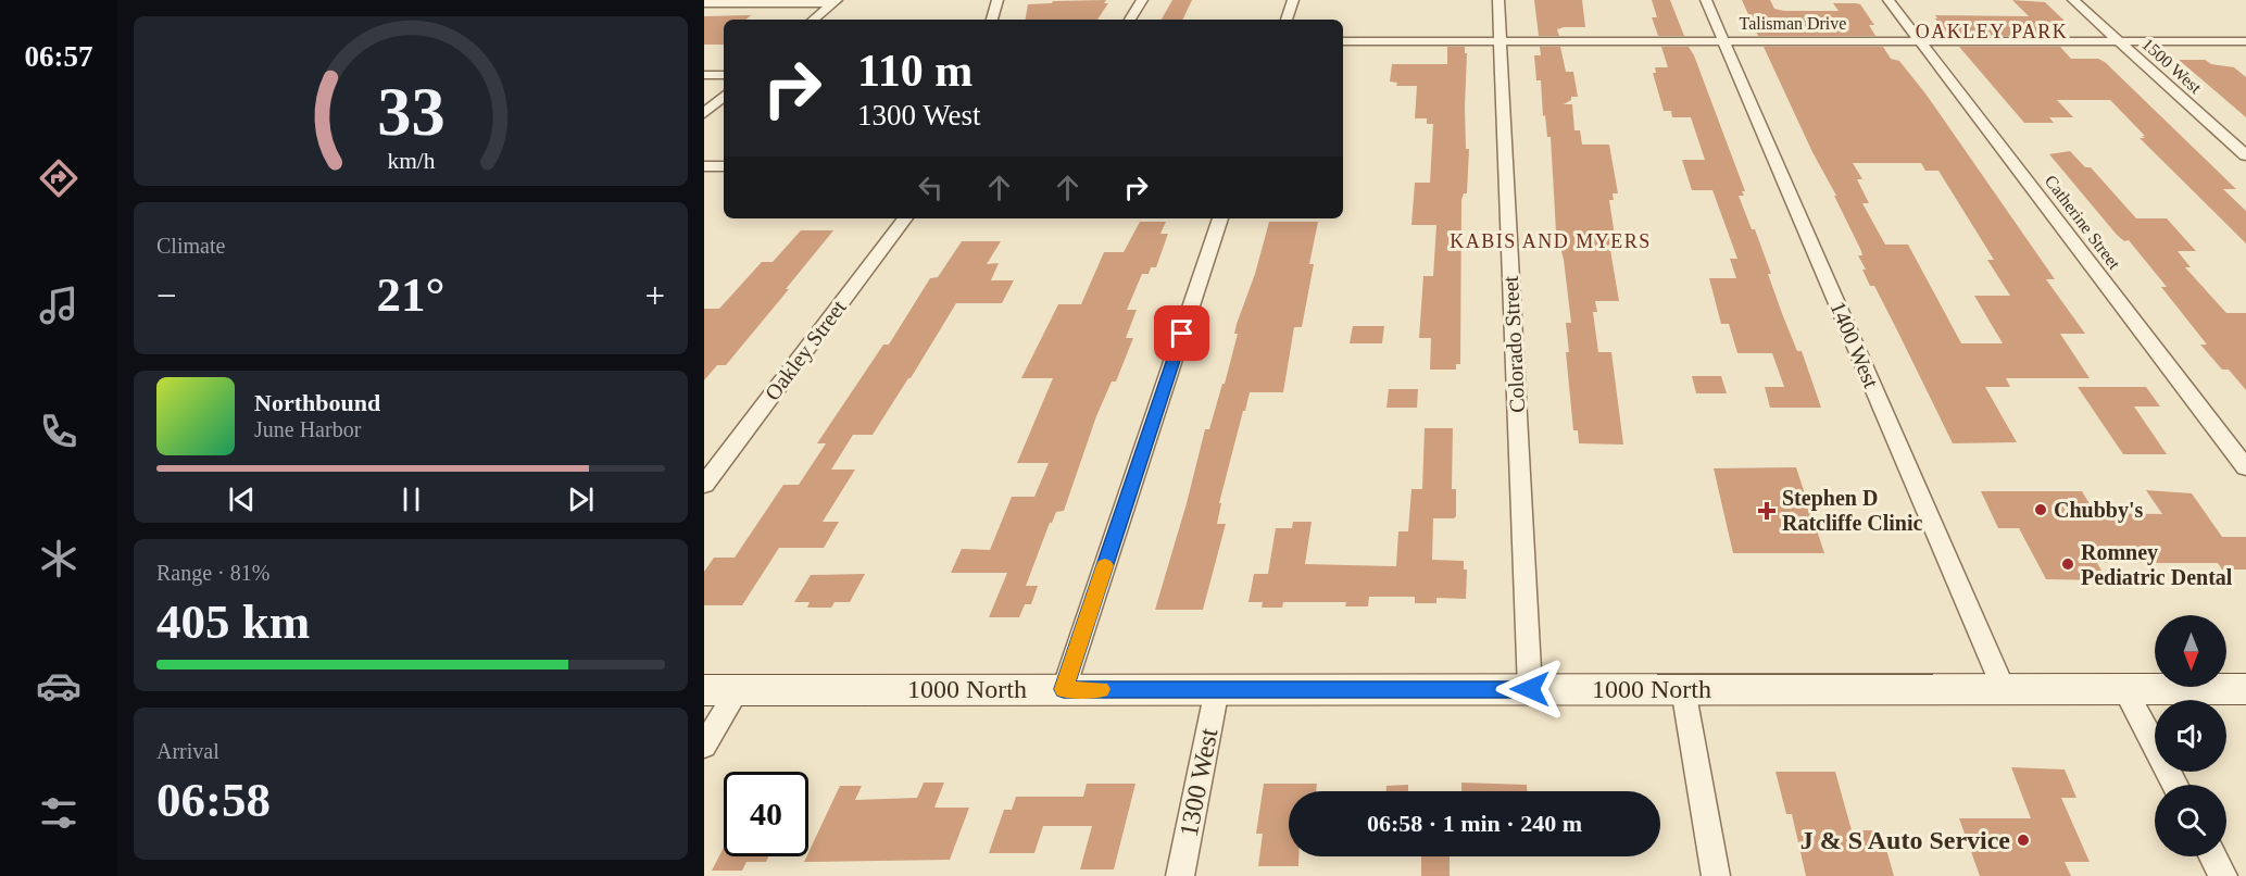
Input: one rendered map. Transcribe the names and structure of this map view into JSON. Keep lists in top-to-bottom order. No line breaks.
{"streets":{"street":["Talisman Drive","1500 West","Catherine Street","Colorado Street","1400 West","Oakley Street","1000 North","1300 West"]},"crossings":[["Talisman Drive","1500 West"],["Talisman Drive","Catherine Street"],["Talisman Drive","Colorado Street"],["Talisman Drive","1400 West"],["Colorado Street","1000 North"],["1400 West","1000 North"],["1000 North","1300 West"]],"districts":["OAKLEY PARK","KABIS AND MYERS"],"places":{"other":["Chubby's","Romney Pediatric Dental","J & S Auto Service"],"health":["Stephen D Ratcliffe Clinic"]},"north":"bottom","page":{"tabs":"06:57","turn":["110 m","1300 West"],"tile":["Climate",["Range · 81%","405 km"],["Arrival","06:58"]],"heat":["−","21°","+"],"song":["Northbound","June Harbor"],"limit":"40","trip":"06:58 · 1 min · 240 m","gauge":["33","km/h"]}}
